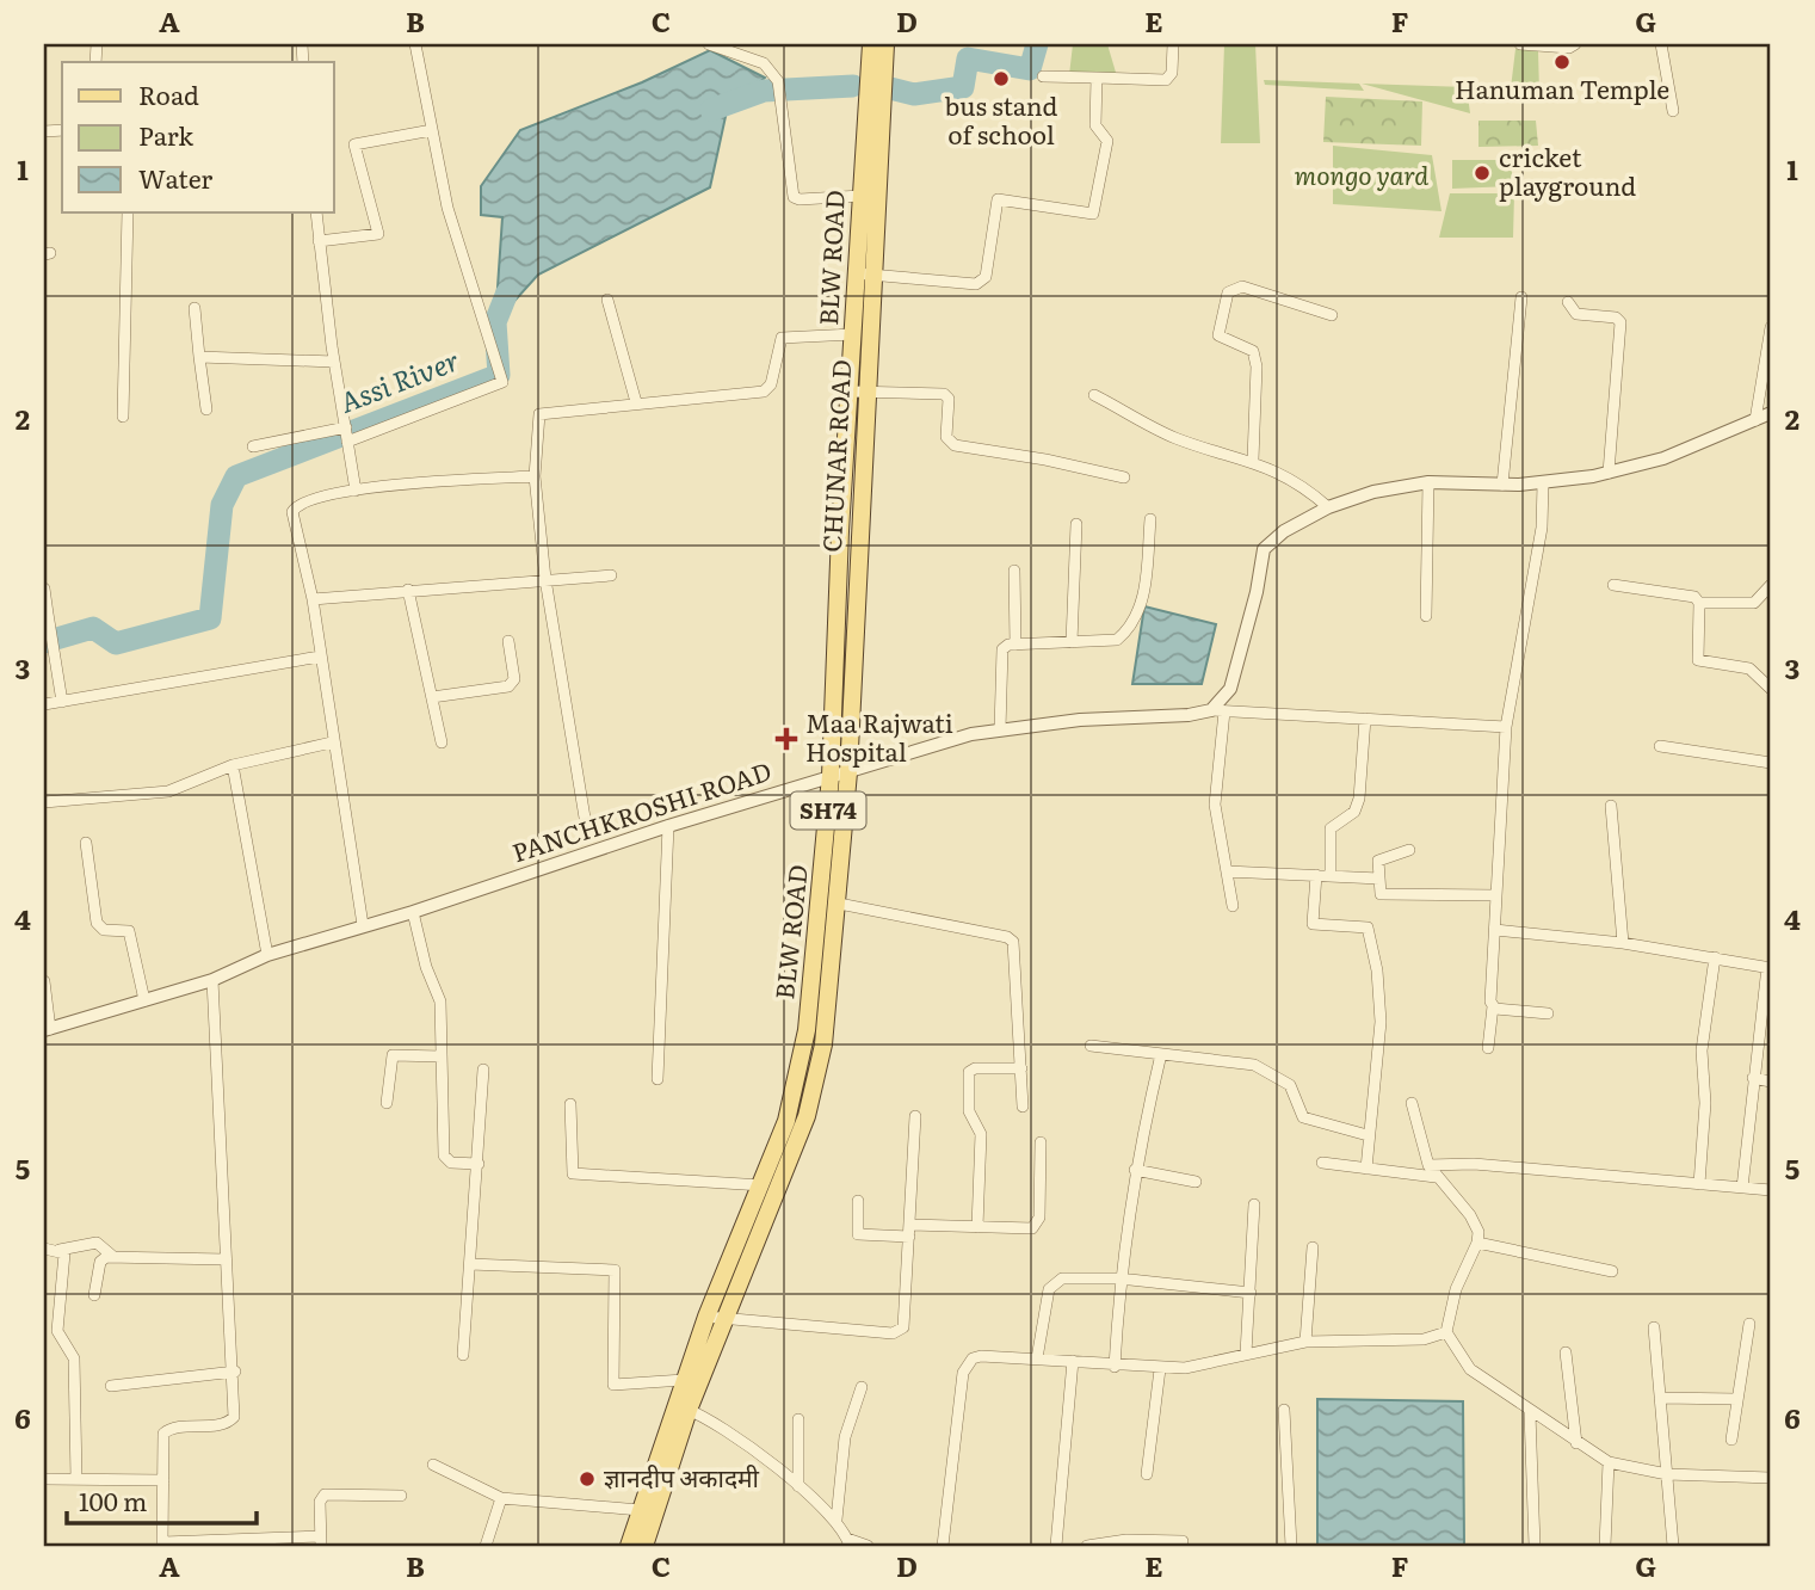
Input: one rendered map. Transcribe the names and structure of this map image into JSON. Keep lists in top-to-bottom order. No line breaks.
{"streets":{"main road":["BLW ROAD","CHUNAR ROAD","SH74"],"street":["PANCHKROSHI ROAD"]},"crossings":[["BLW ROAD","CHUNAR ROAD"],["BLW ROAD","SH74"],["BLW ROAD","PANCHKROSHI ROAD"],["SH74","PANCHKROSHI ROAD"]],"water":["Assi River"],"parks":["mongo yard"],"places":{"other":["Hanuman Temple","bus stand of school","cricket playground","ज्ञानदीप अकादमी"],"health":["Maa Rajwati Hospital"]},"legend":["Road","Park","Water"],"scale_bar":"100 m","grid":{"columns":["A","B","C","D","E","F","G"],"rows":["1","2","3","4","5","6"]}}
